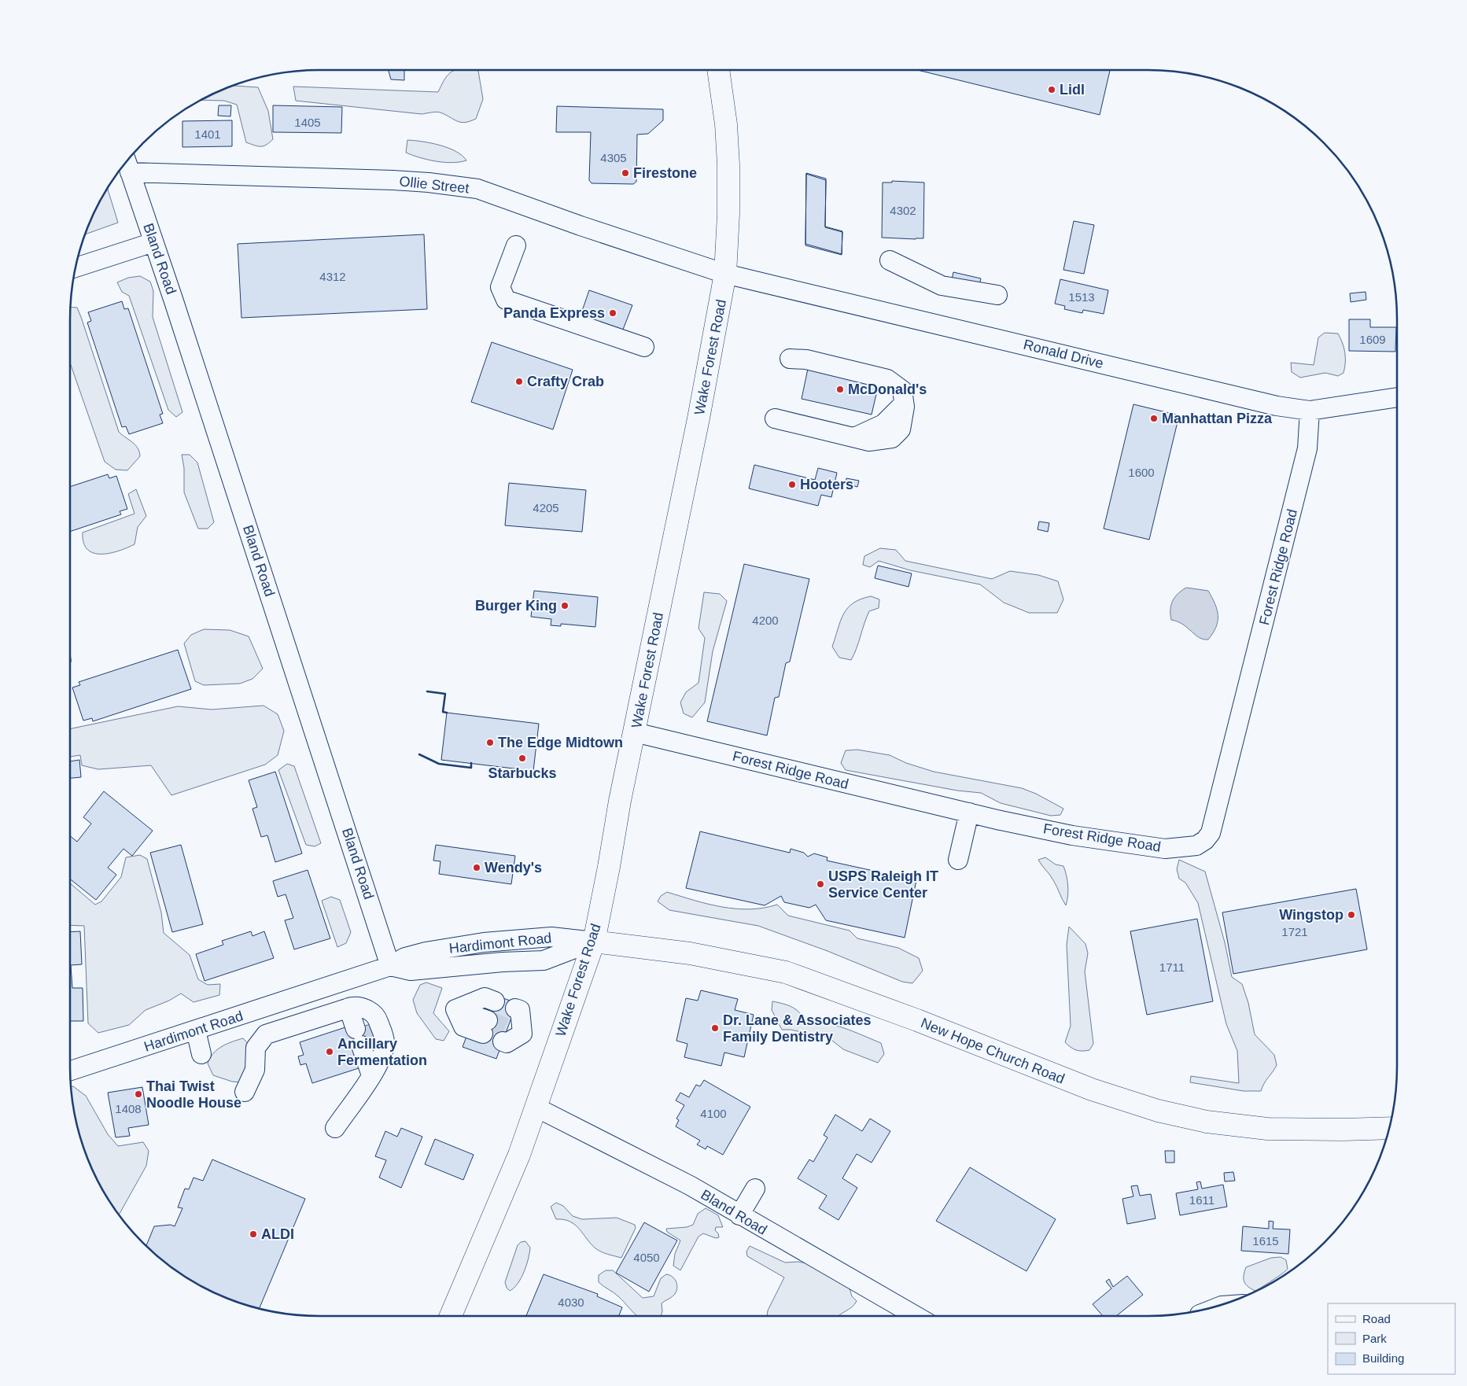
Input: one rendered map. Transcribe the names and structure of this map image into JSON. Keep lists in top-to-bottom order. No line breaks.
{"streets":{"main road":["Wake Forest Road","New Hope Church Road"],"street":["Ollie Street","Bland Road","Ronald Drive","Forest Ridge Road","Hardimont Road"]},"crossings":[["Ollie Street","Bland Road"],["Ollie Street","Ronald Drive"],["Ollie Street","Wake Forest Road"],["Bland Road","Wake Forest Road"],["Bland Road","Hardimont Road"],["Ronald Drive","Wake Forest Road"],["Ronald Drive","Forest Ridge Road"],["Wake Forest Road","Forest Ridge Road"],["Wake Forest Road","Hardimont Road"],["Wake Forest Road","New Hope Church Road"],["Hardimont Road","New Hope Church Road"]],"places":["Lidl","Firestone","Panda Express","Crafty Crab","McDonald's","Manhattan Pizza","Hooters","Burger King","The Edge Midtown","Starbucks","Wendy's","USPS Raleigh IT Service Center","Wingstop","Dr. Lane & Associates Family Dentistry","Ancillary Fermentation","Thai Twist Noodle House","ALDI"],"house_numbers":["1405","1401","4305","4302","4312","1513","1609","1600","4205","4200","1721","1711","1408","4100","1611","1615","4050","4030"],"legend":["Road","Park","Building"]}
